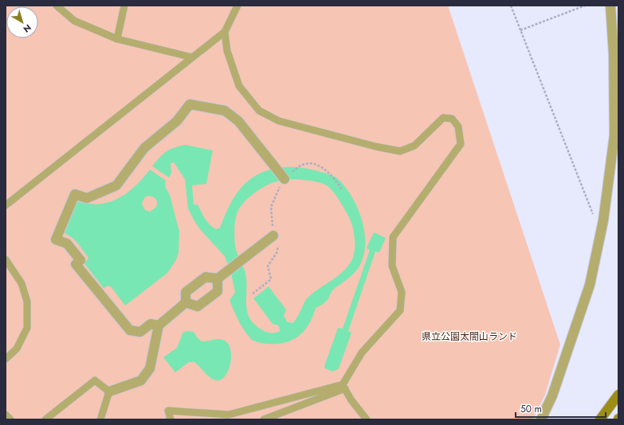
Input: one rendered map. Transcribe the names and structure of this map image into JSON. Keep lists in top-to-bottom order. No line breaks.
{"parks":["県立公園太閤山ランド"],"scale_bar":"50 m","north":"bottom right"}
